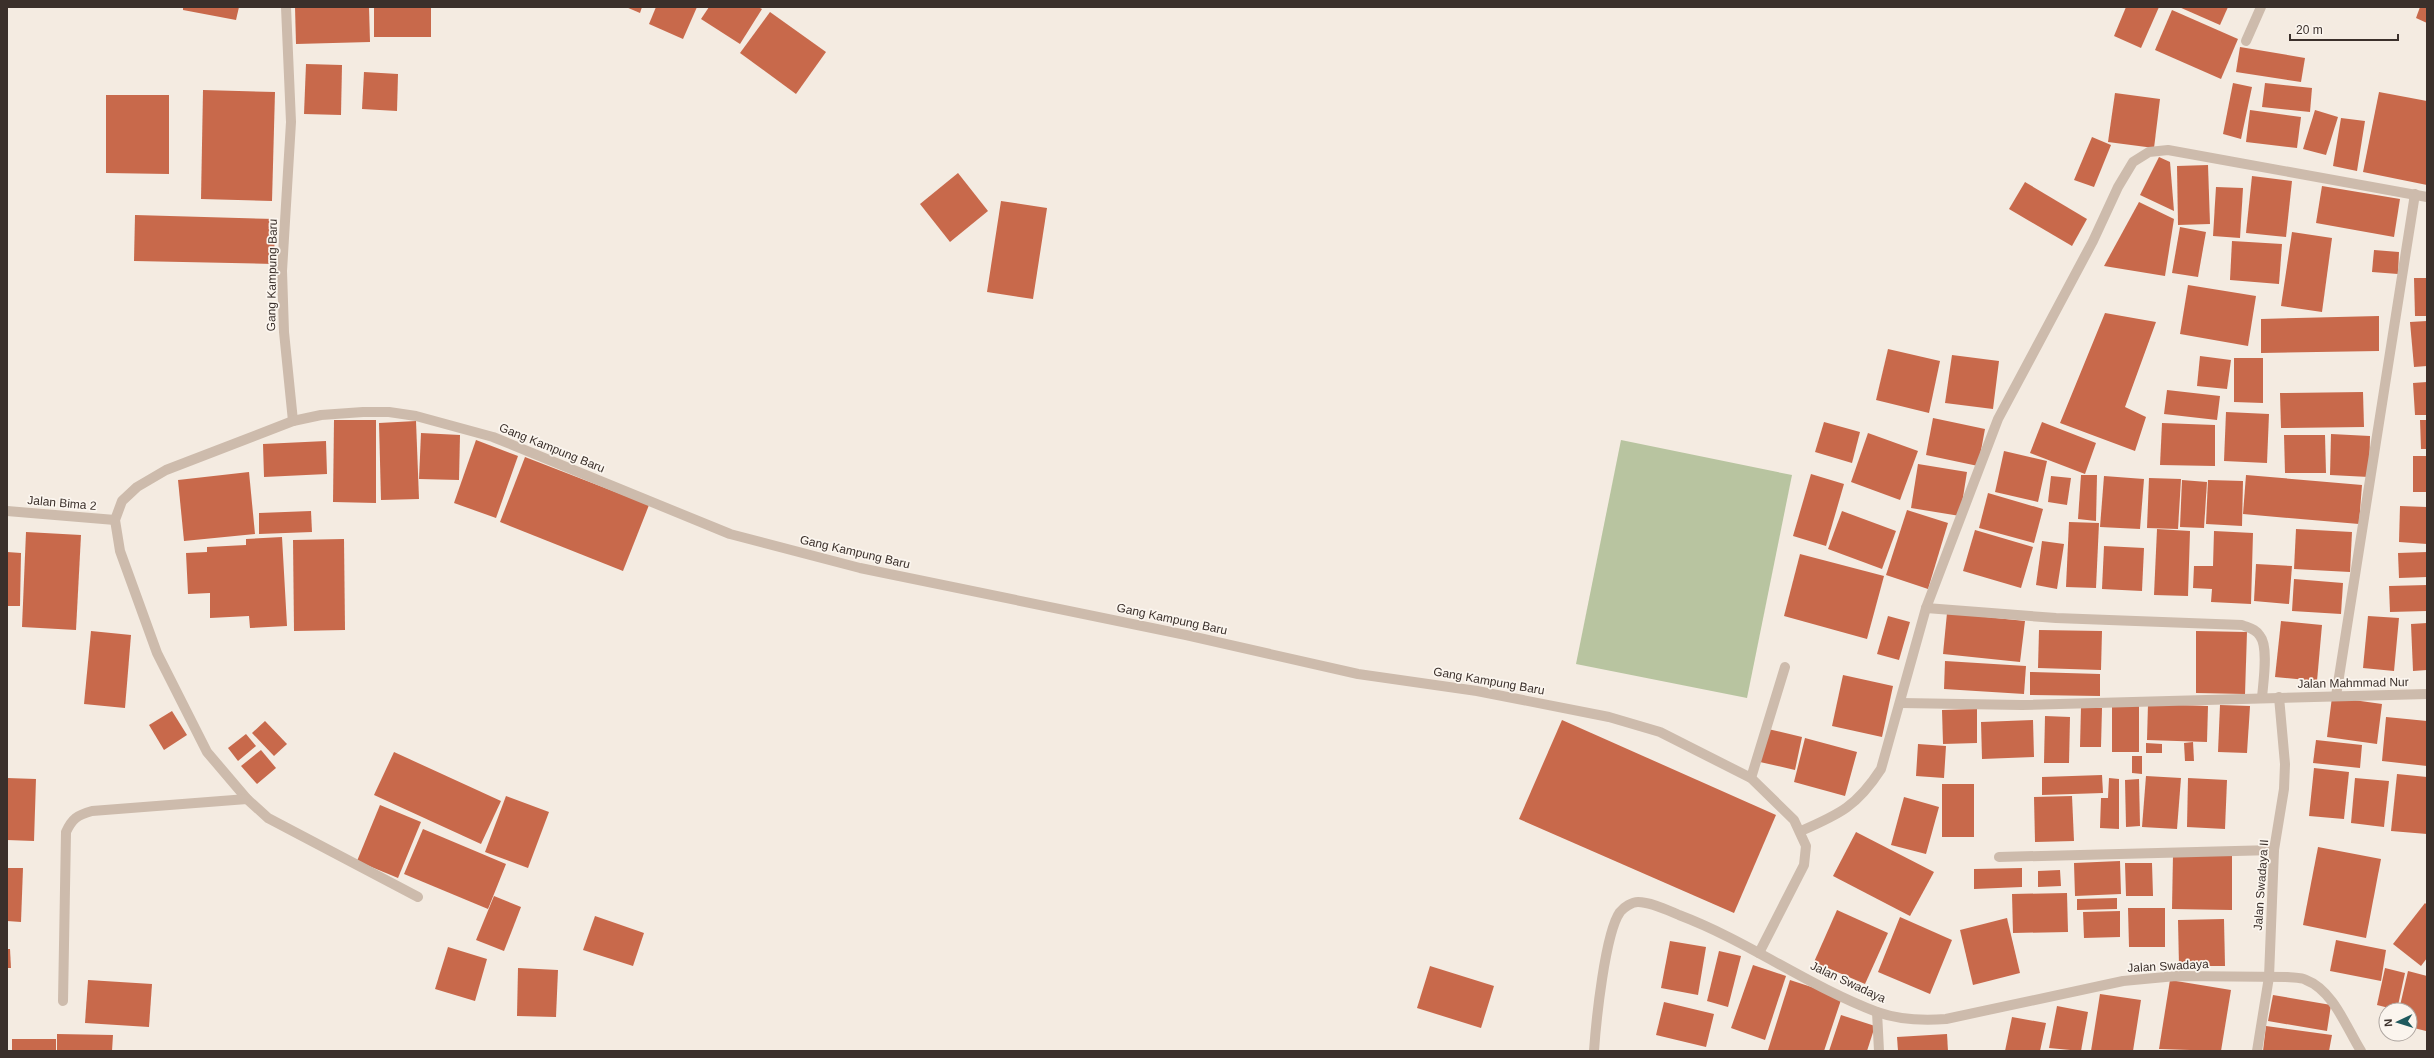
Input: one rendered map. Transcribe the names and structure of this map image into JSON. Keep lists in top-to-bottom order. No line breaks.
{"streets":{"street":["Gang Kampung Baru","Jalan Bima 2","Jalan Mahmmad Nur","Jalan Swadaya II","Jalan Swadaya"]},"crossings":[["Jalan Mahmmad Nur","Jalan Swadaya II"],["Jalan Swadaya II","Jalan Swadaya"]],"scale_bar":"20 m","north":"left"}
